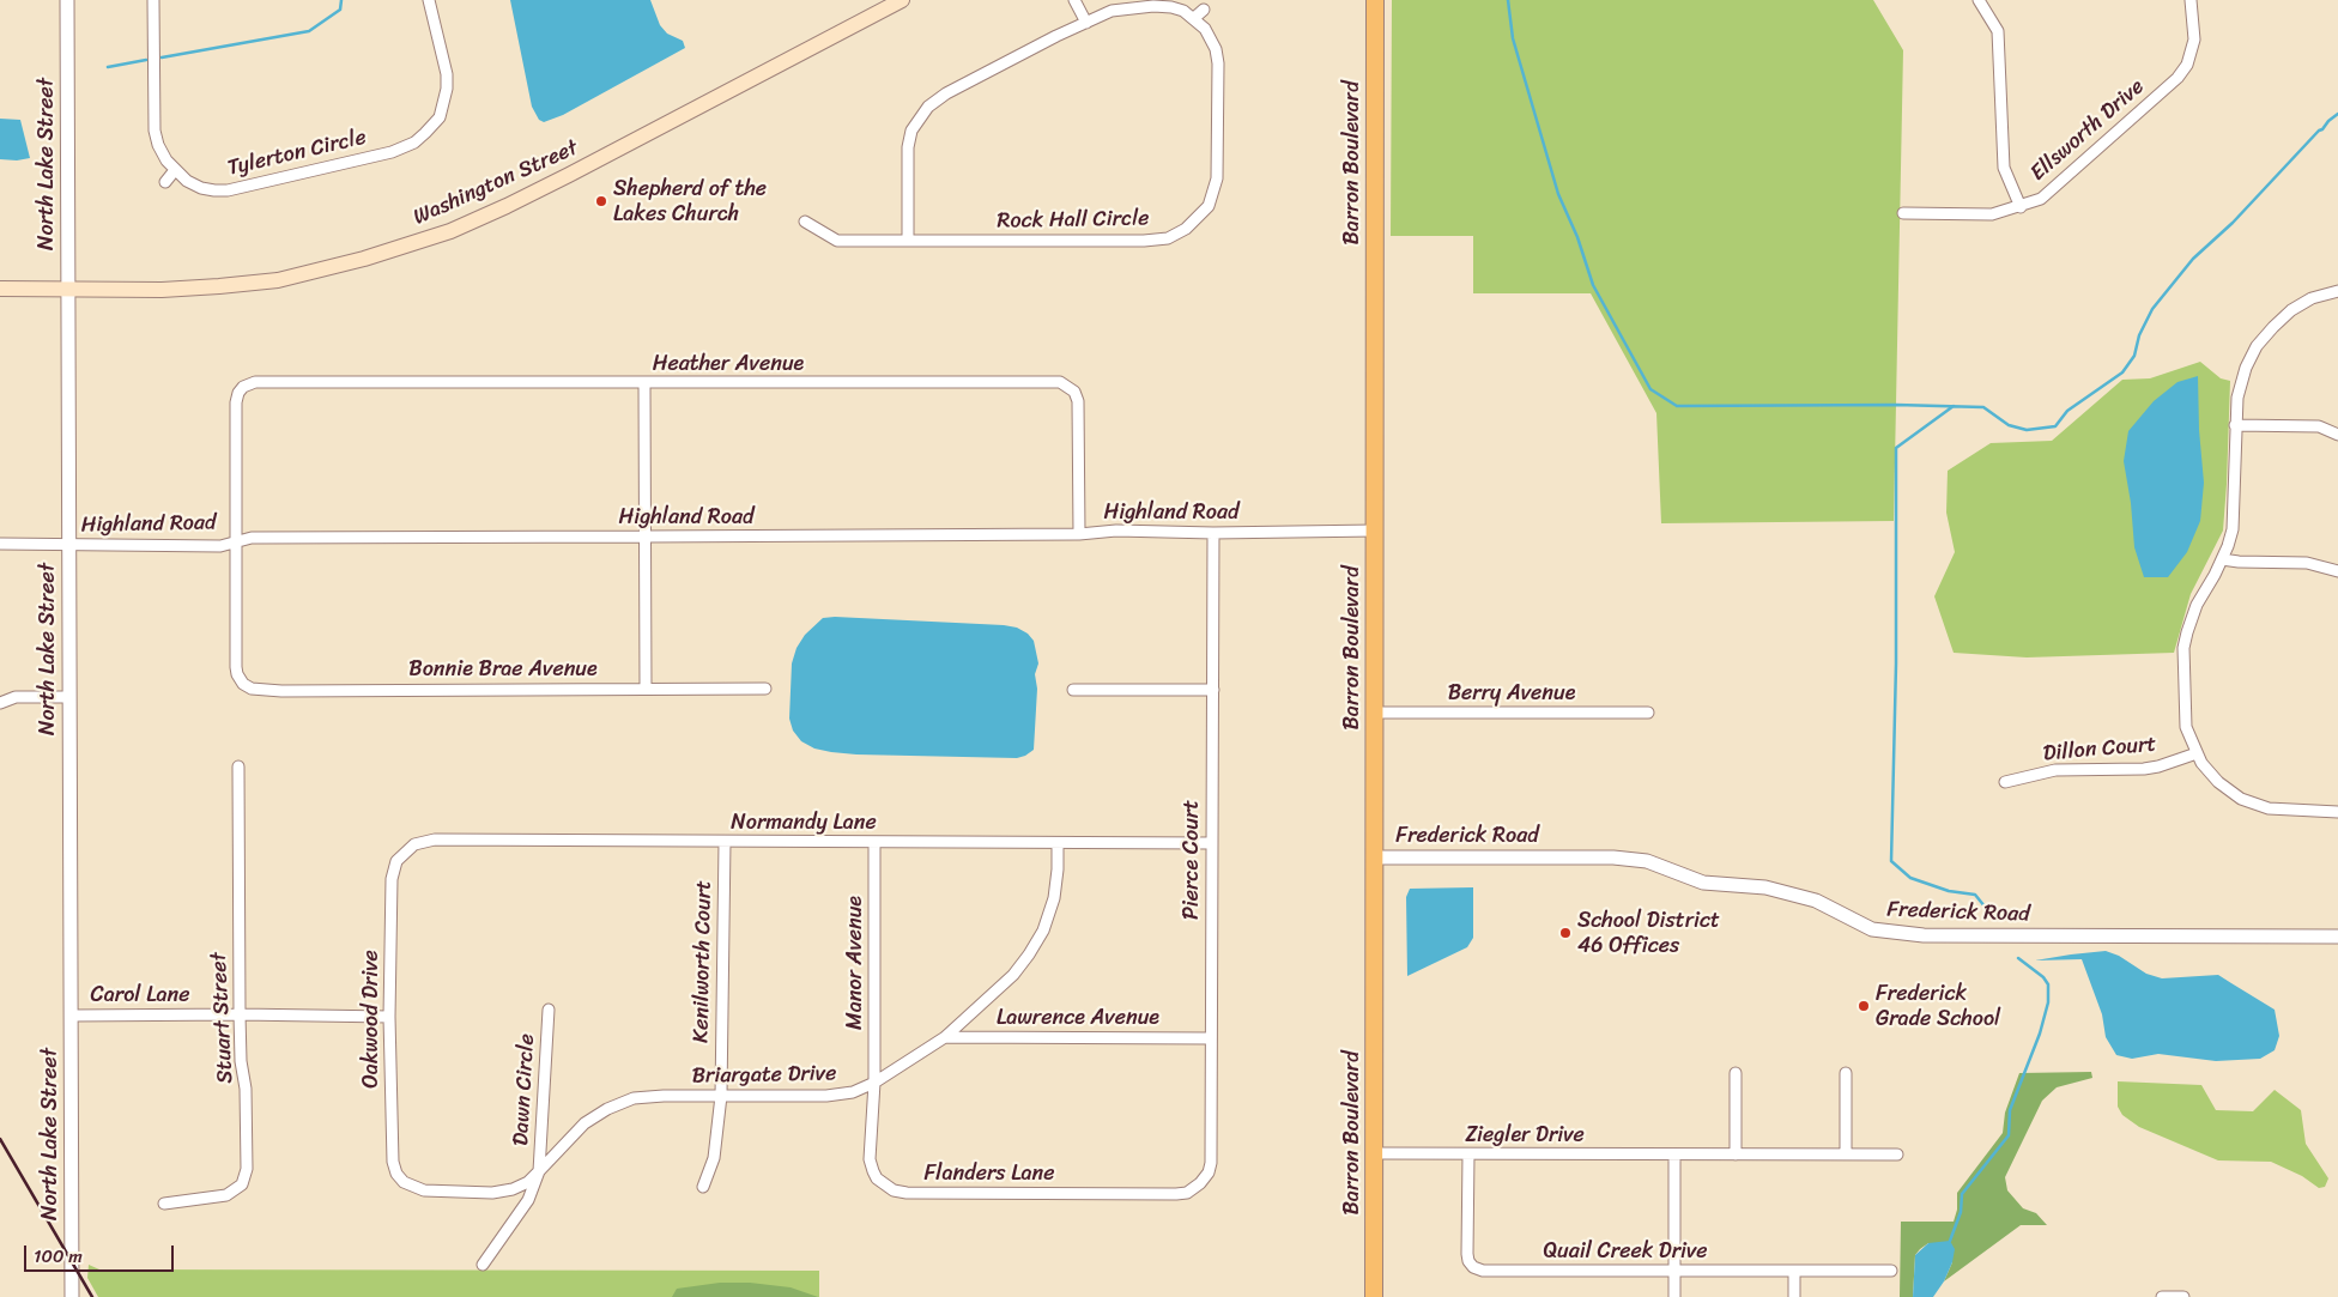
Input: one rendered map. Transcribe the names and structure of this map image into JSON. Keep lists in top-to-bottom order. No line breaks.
{"streets":{"main road":["Barron Boulevard","Washington Street"],"street":["Ellsworth Drive","Tylerton Circle","North Lake Street","Rock Hall Circle","Heather Avenue","Highland Road","Bonnie Brae Avenue","Berry Avenue","Dillon Court","Normandy Lane","Frederick Road","Pierce Court","Kenilworth Court","Manor Avenue","Carol Lane","Stuart Street","Lawrence Avenue","Oakwood Drive","Briargate Drive","Dawn Circle","Ziegler Drive","Flanders Lane","Quail Creek Drive"]},"crossings":[["Barron Boulevard","Highland Road"],["Barron Boulevard","Berry Avenue"],["Barron Boulevard","Frederick Road"],["Barron Boulevard","Ziegler Drive"],["North Lake Street","Washington Street"],["North Lake Street","Highland Road"],["North Lake Street","Carol Lane"],["Heather Avenue","Highland Road"],["Heather Avenue","Bonnie Brae Avenue"],["Highland Road","Bonnie Brae Avenue"],["Highland Road","Pierce Court"],["Normandy Lane","Pierce Court"],["Normandy Lane","Kenilworth Court"],["Normandy Lane","Manor Avenue"],["Normandy Lane","Oakwood Drive"],["Normandy Lane","Briargate Drive"],["Pierce Court","Lawrence Avenue"],["Pierce Court","Flanders Lane"],["Kenilworth Court","Briargate Drive"],["Manor Avenue","Briargate Drive"],["Manor Avenue","Flanders Lane"],["Carol Lane","Stuart Street"],["Carol Lane","Oakwood Drive"],["Lawrence Avenue","Briargate Drive"],["Oakwood Drive","Briargate Drive"],["Briargate Drive","Dawn Circle"],["Briargate Drive","Flanders Lane"],["Ziegler Drive","Quail Creek Drive"]],"places":["Shepherd of the Lakes Church","School District 46 Offices","Frederick Grade School"],"scale_bar":"100 m"}
